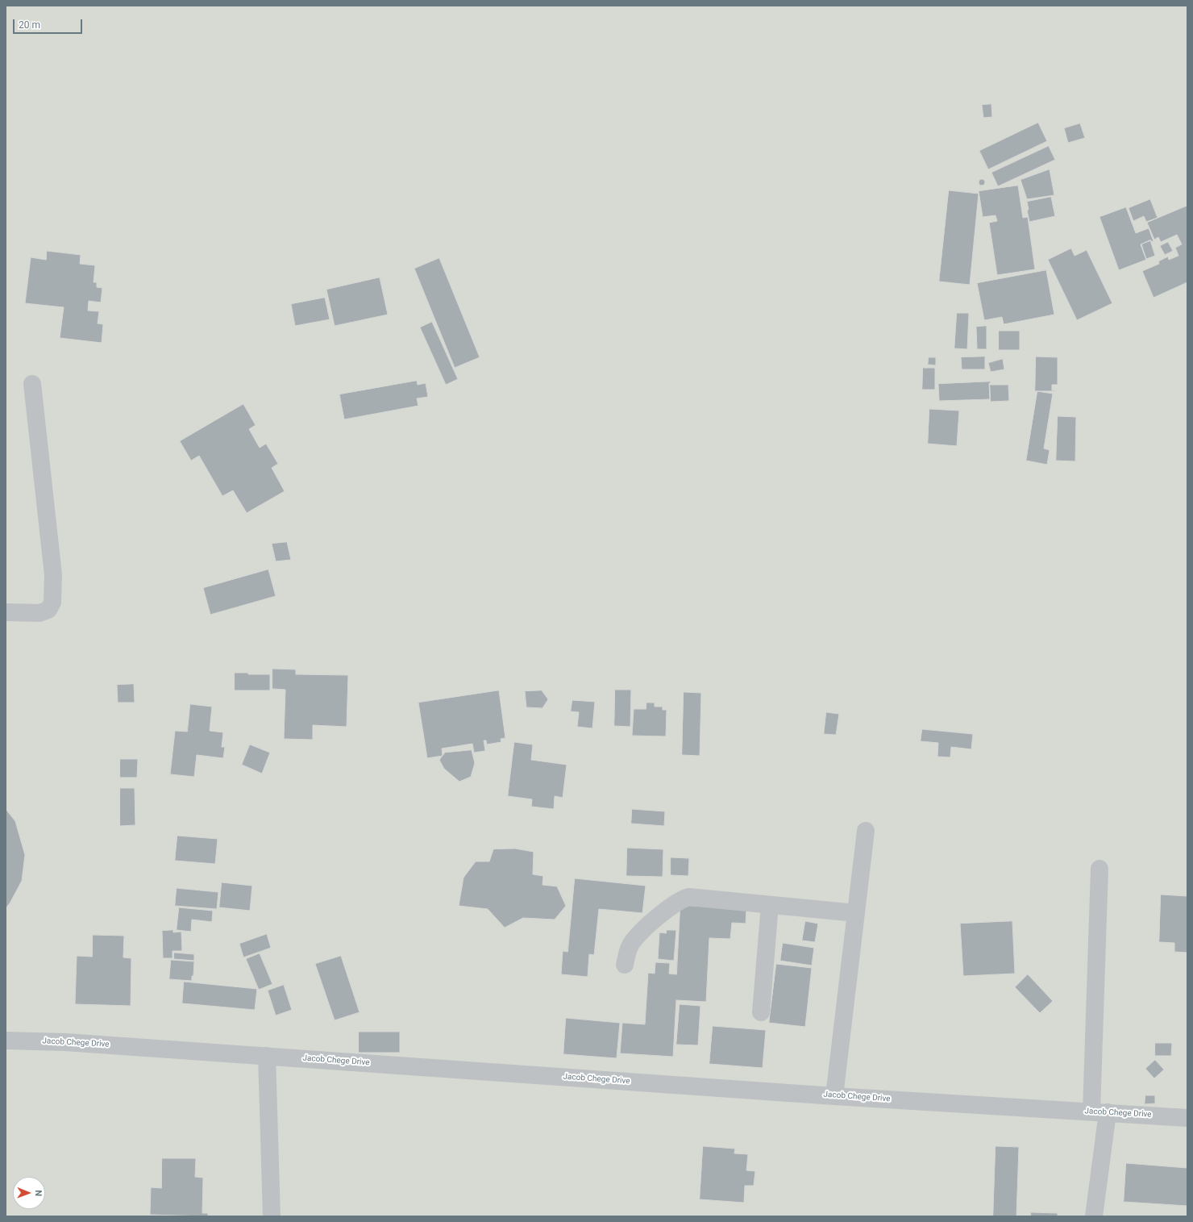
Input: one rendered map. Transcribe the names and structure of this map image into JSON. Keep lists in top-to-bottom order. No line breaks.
{"streets":{"street":["Jacob Chege Drive"]},"scale_bar":"20 m","north":"right"}
